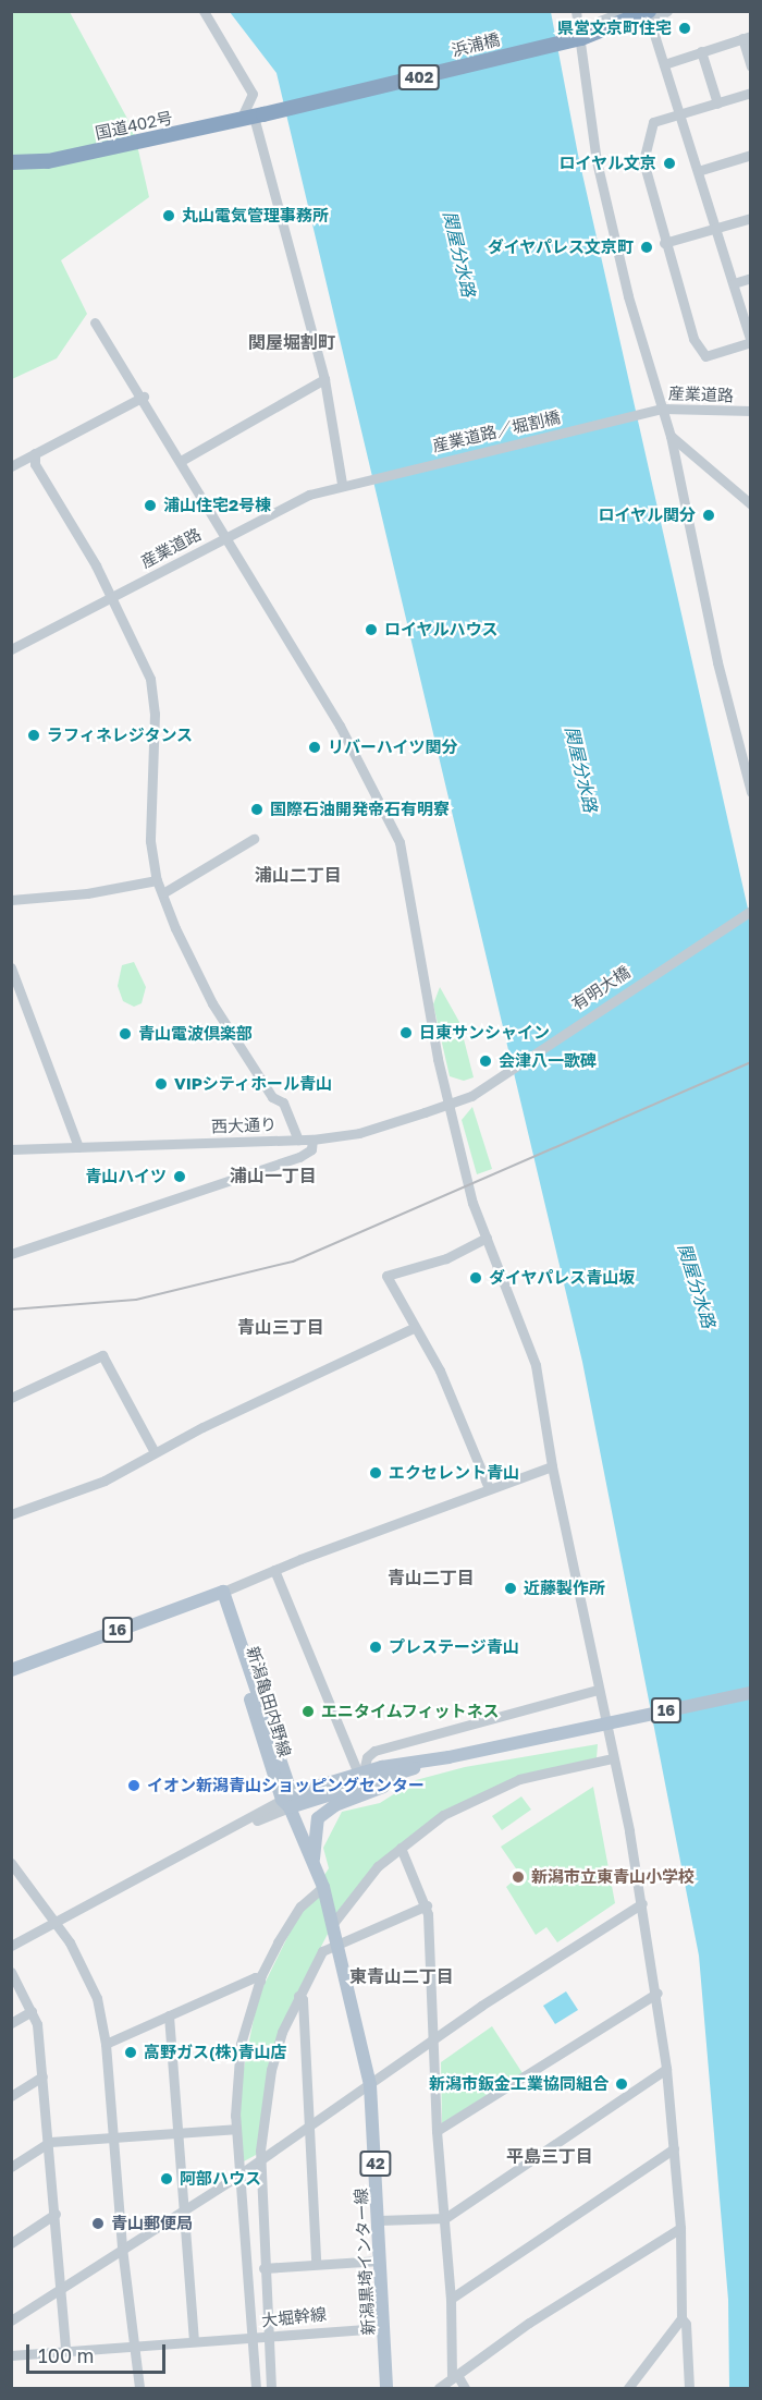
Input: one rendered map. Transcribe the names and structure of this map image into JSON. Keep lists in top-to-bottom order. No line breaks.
{"streets":{"highway":["浜浦橋","402","国道402号"],"main road":["16","新潟亀田内野線","42","新潟黒埼インター線"],"street":["産業道路","産業道路／堀割橋","有明大橋","西大通り","大堀幹線"]},"crossings":[["浜浦橋","402"],["浜浦橋","国道402号"],["産業道路","産業道路／堀割橋"],["有明大橋","西大通り"],["16","新潟亀田内野線"],["16","新潟黒埼インター線"],["新潟亀田内野線","新潟黒埼インター線"],["新潟黒埼インター線","大堀幹線"]],"districts":["関屋堀割町","浦山二丁目","浦山一丁目","青山三丁目","青山二丁目","東青山二丁目","平島三丁目"],"water":["関屋分水路"],"places":["県営文京町住宅","ロイヤル文京","丸山電気管理事務所","ダイヤパレス文京町","浦山住宅2号棟","ロイヤル関分","ロイヤルハウス","ラフィネレジタンス","リバーハイツ関分","国際石油開発帝石有明寮","日東サンシャイン","青山電波倶楽部","会津八一歌碑","VIPシティホール青山","青山ハイツ","ダイヤパレス青山坂","エクセレント青山","近藤製作所","プレステージ青山","エニタイムフィットネス","イオン新潟青山ショッピングセンター","新潟市立東青山小学校","高野ガス(株)青山店","新潟市鈑金工業協同組合","阿部ハウス","青山郵便局"],"scale_bar":"100 m"}
